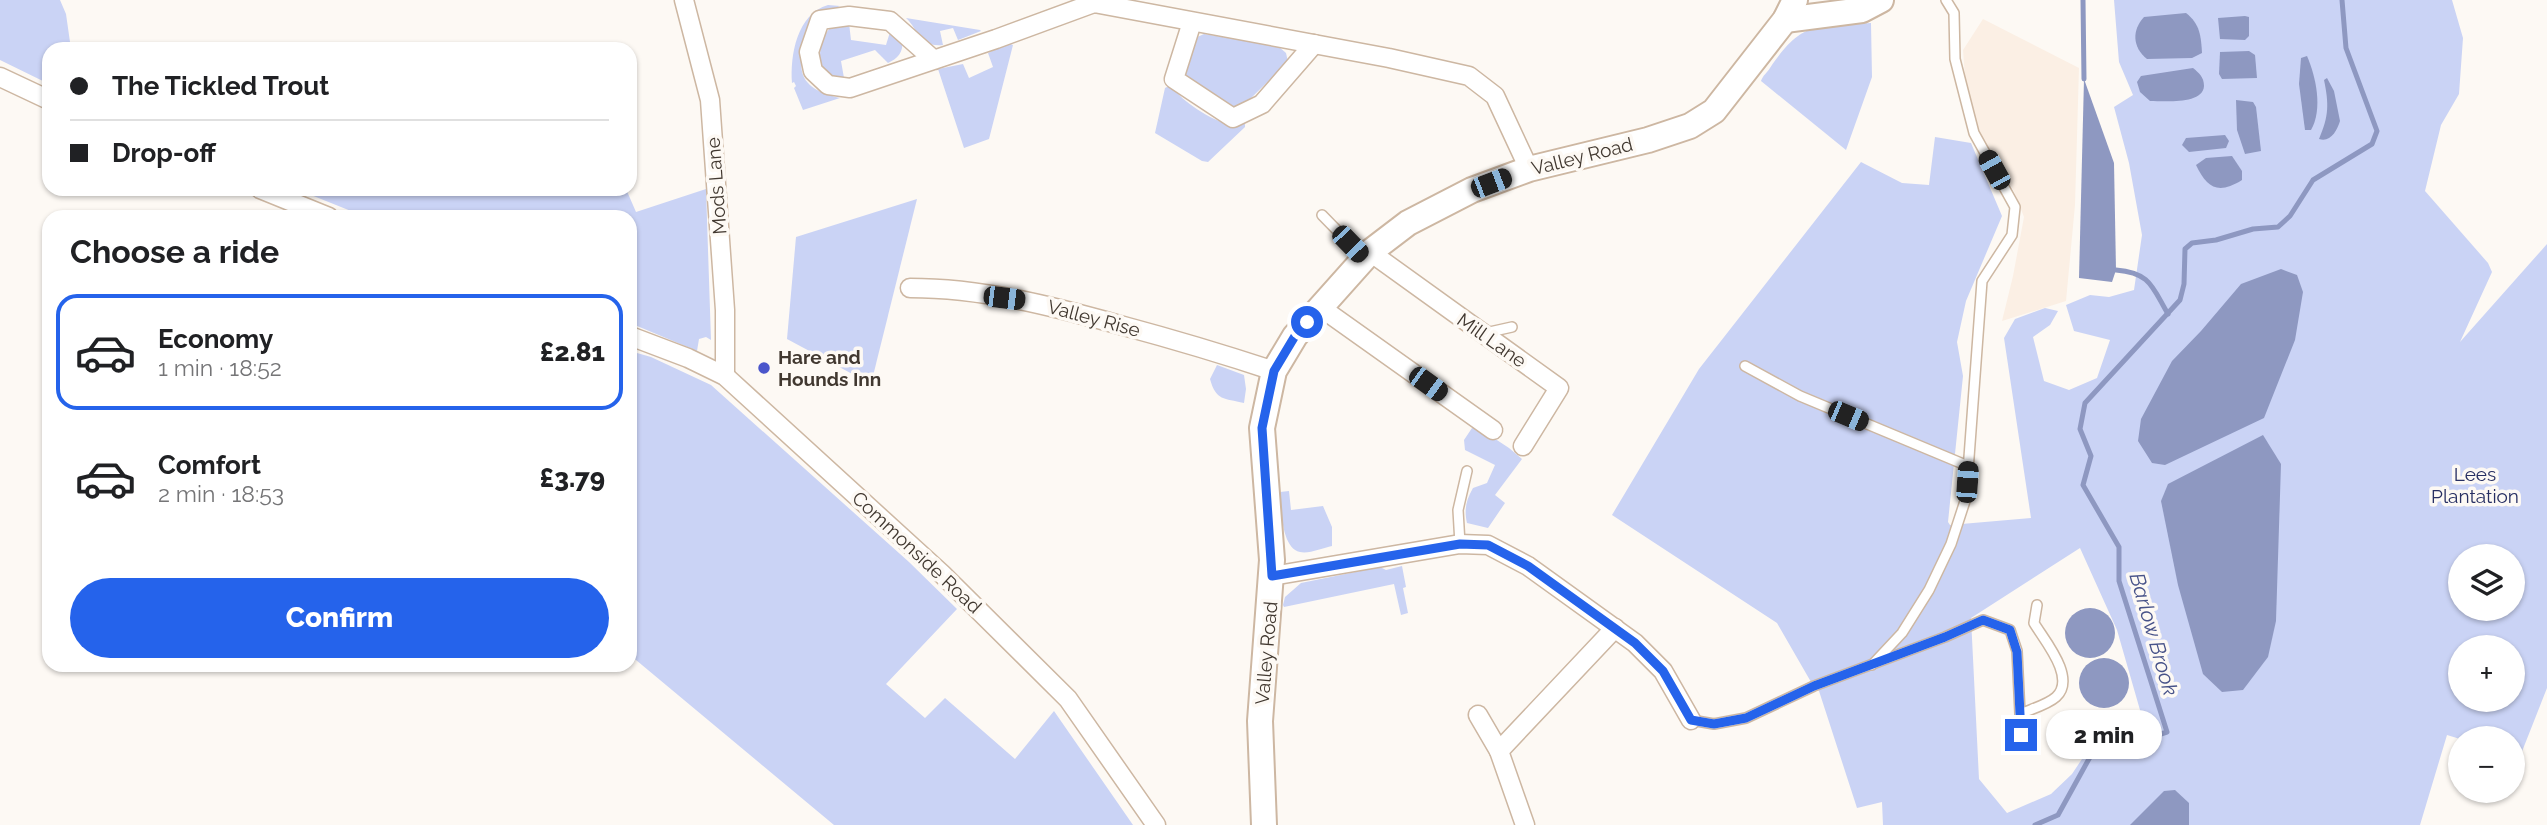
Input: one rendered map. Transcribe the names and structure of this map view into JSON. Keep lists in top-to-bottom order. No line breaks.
{"streets":{"main road":["Valley Road"],"street":["Mods Lane","Valley Rise","Mill Lane","Commonside Road"]},"crossings":[["Valley Road","Valley Rise"],["Valley Road","Mill Lane"],["Mods Lane","Commonside Road"]],"water":["Barlow Brook"],"parks":["Lees Plantation"],"places":["Hare and Hounds Inn"],"page":{"banner":["The Tickled Trout","Drop-off"],"heading":"Choose a ride","list":[{"name":"Economy","note":"1 min · 18:52","value":"£2.81"},{"name":"Comfort","note":"2 min · 18:53","value":"£3.79"}],"map_buttons":["+","−"],"buttons":"Confirm","bubble":"2 min"}}
